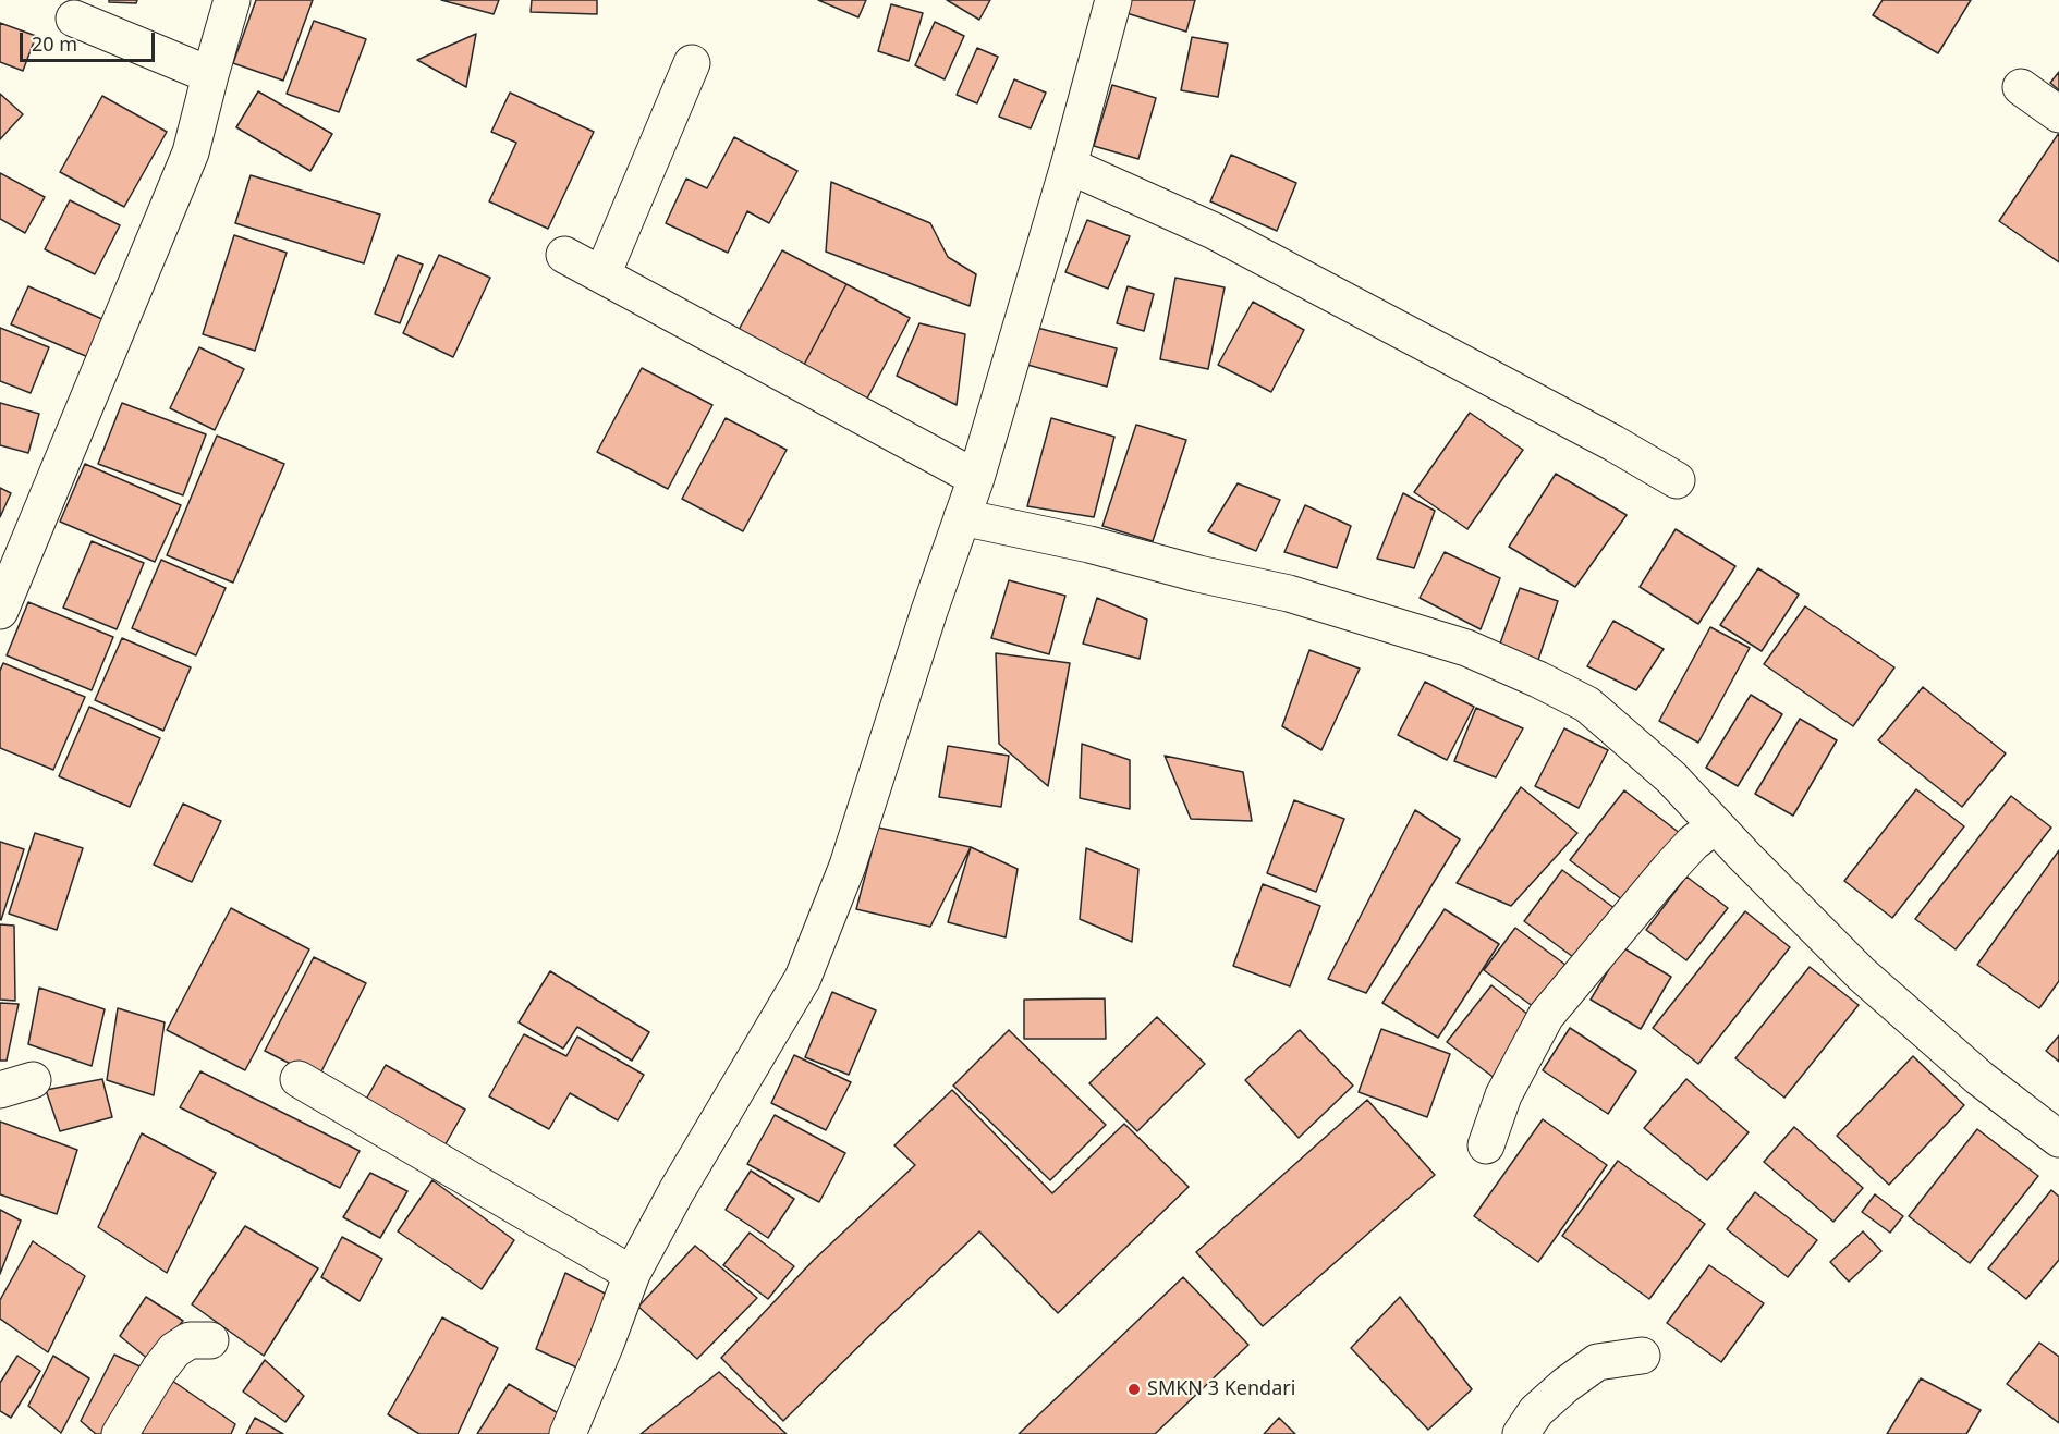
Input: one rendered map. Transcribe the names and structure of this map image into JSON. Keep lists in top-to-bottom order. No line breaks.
{"places":["SMKN 3 Kendari"],"scale_bar":"20 m"}
